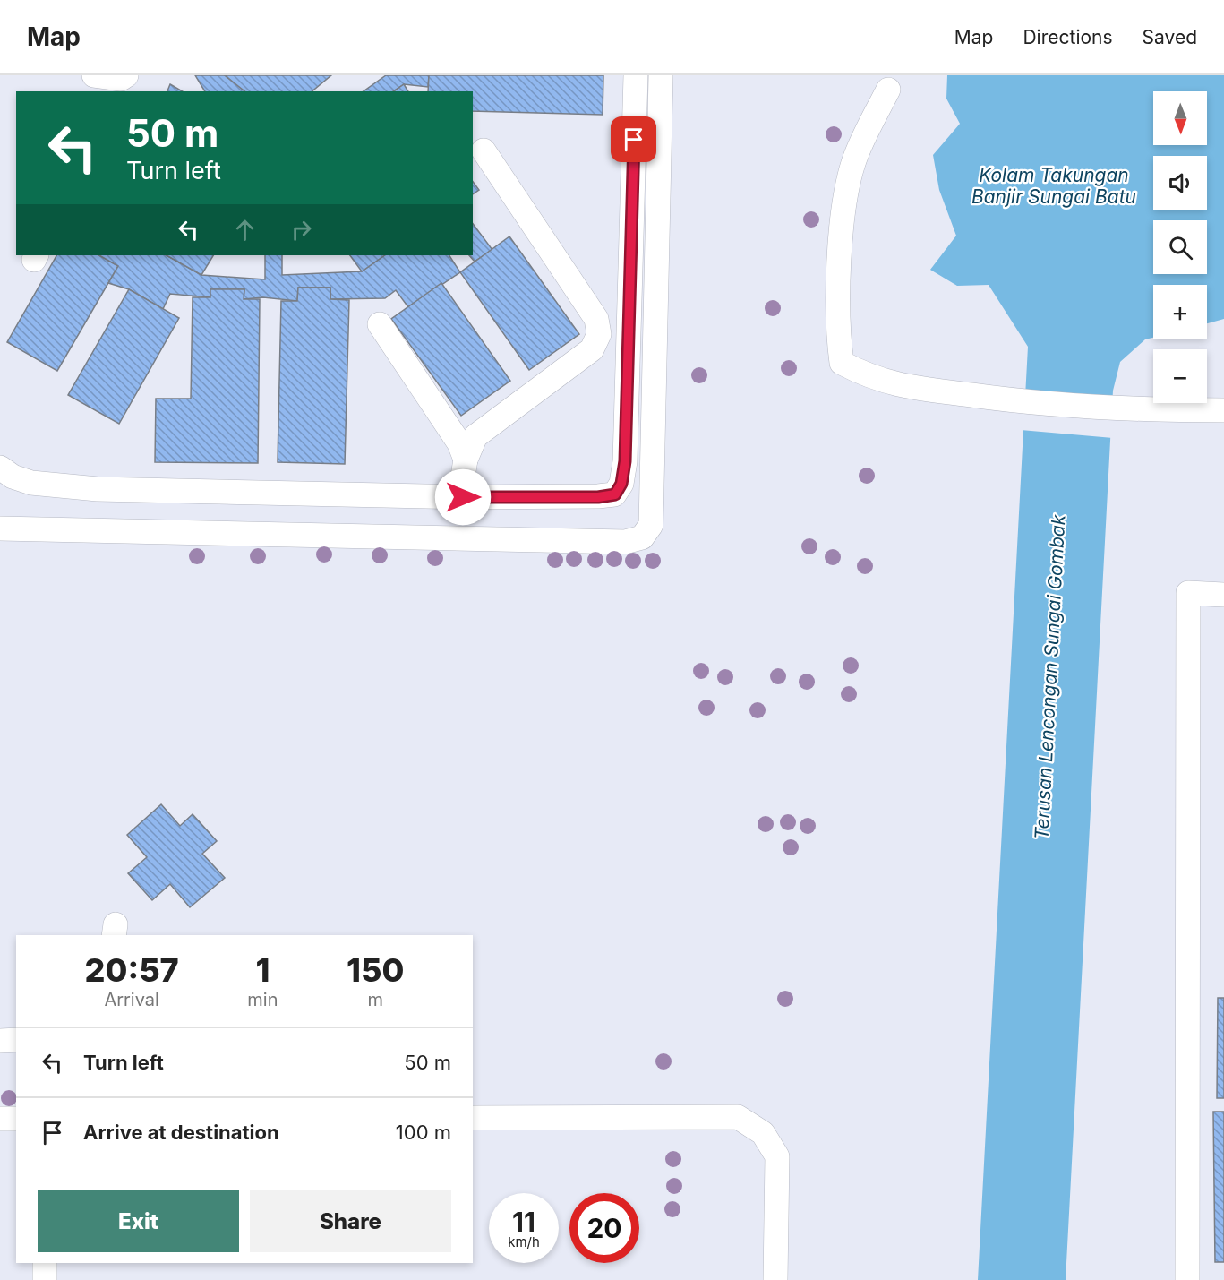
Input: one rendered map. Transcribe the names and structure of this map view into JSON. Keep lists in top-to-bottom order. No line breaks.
{"water":["Kolam Takungan Banjir Sungai Batu","Terusan Lencongan Sungai Gombak"],"north":"bottom","page":{"header":"Map","nav":["Map","Directions","Saved"],"map_buttons":["+","−"],"turn":["50 m","Turn left"],"eta":["20:57","Arrival","1","min","150","m"],"list":[{"name":"Turn left","value":"50 m"},{"name":"Arrive at destination","value":"100 m"}],"buttons":["Exit","Share"],"speed":"11 km/h","limit":"20"}}
